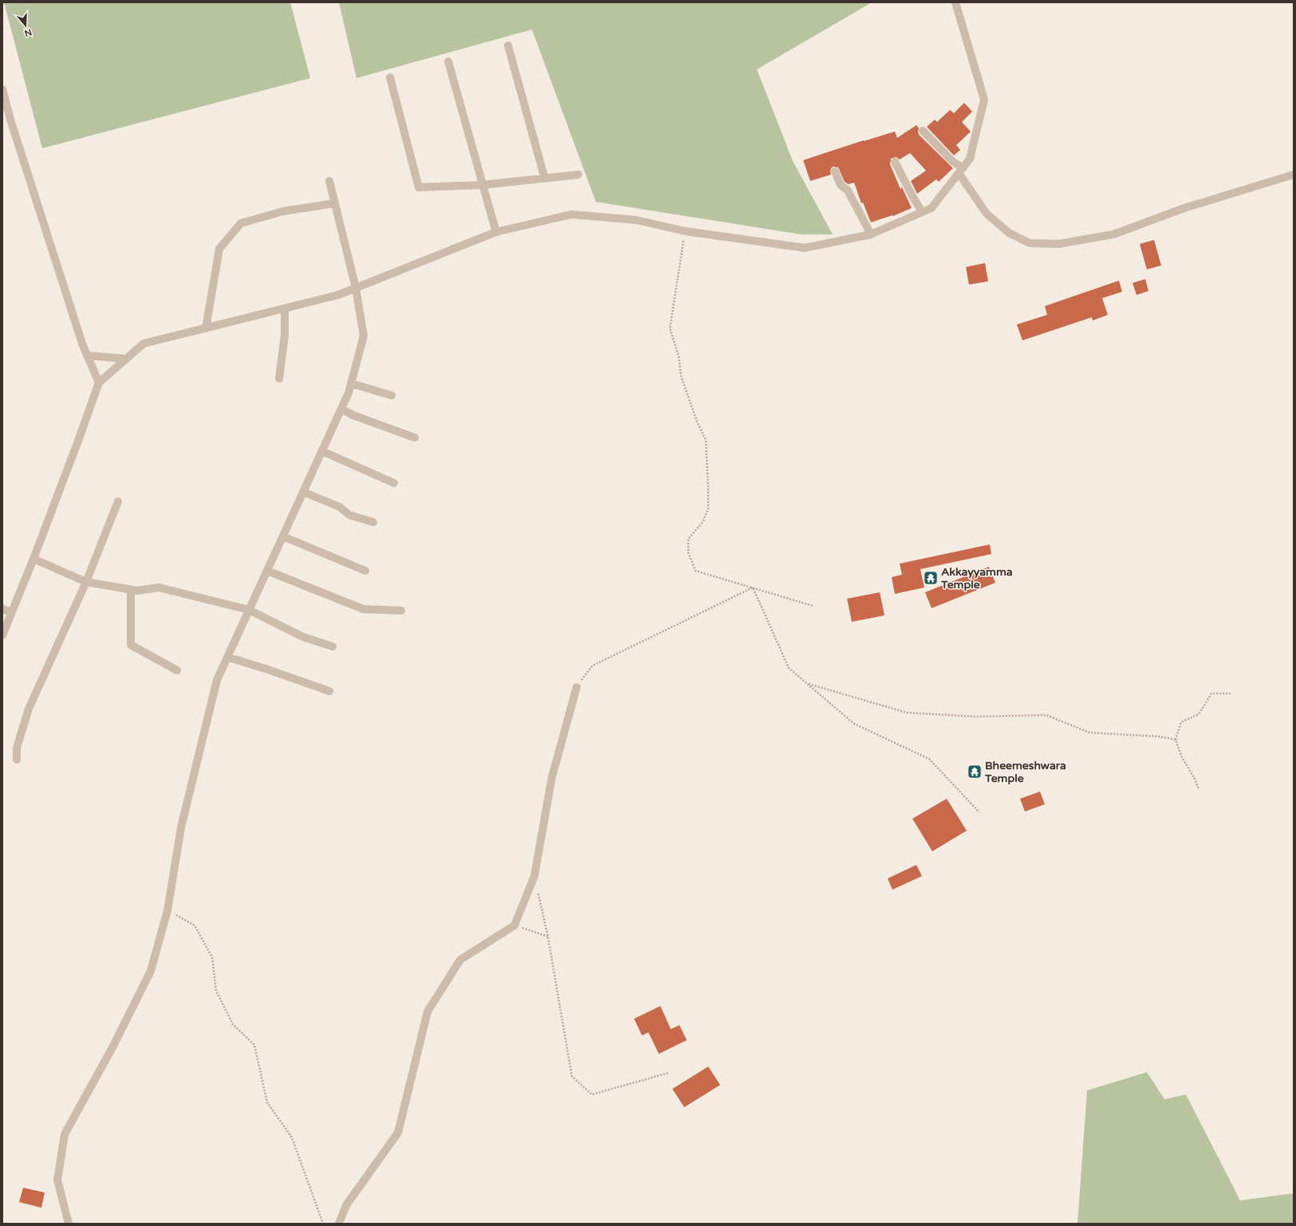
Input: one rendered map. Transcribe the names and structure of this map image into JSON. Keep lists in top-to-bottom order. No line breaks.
{"places":{"temple":["Akkayyamma Temple","Bheemeshwara Temple"]},"north":"bottom"}
